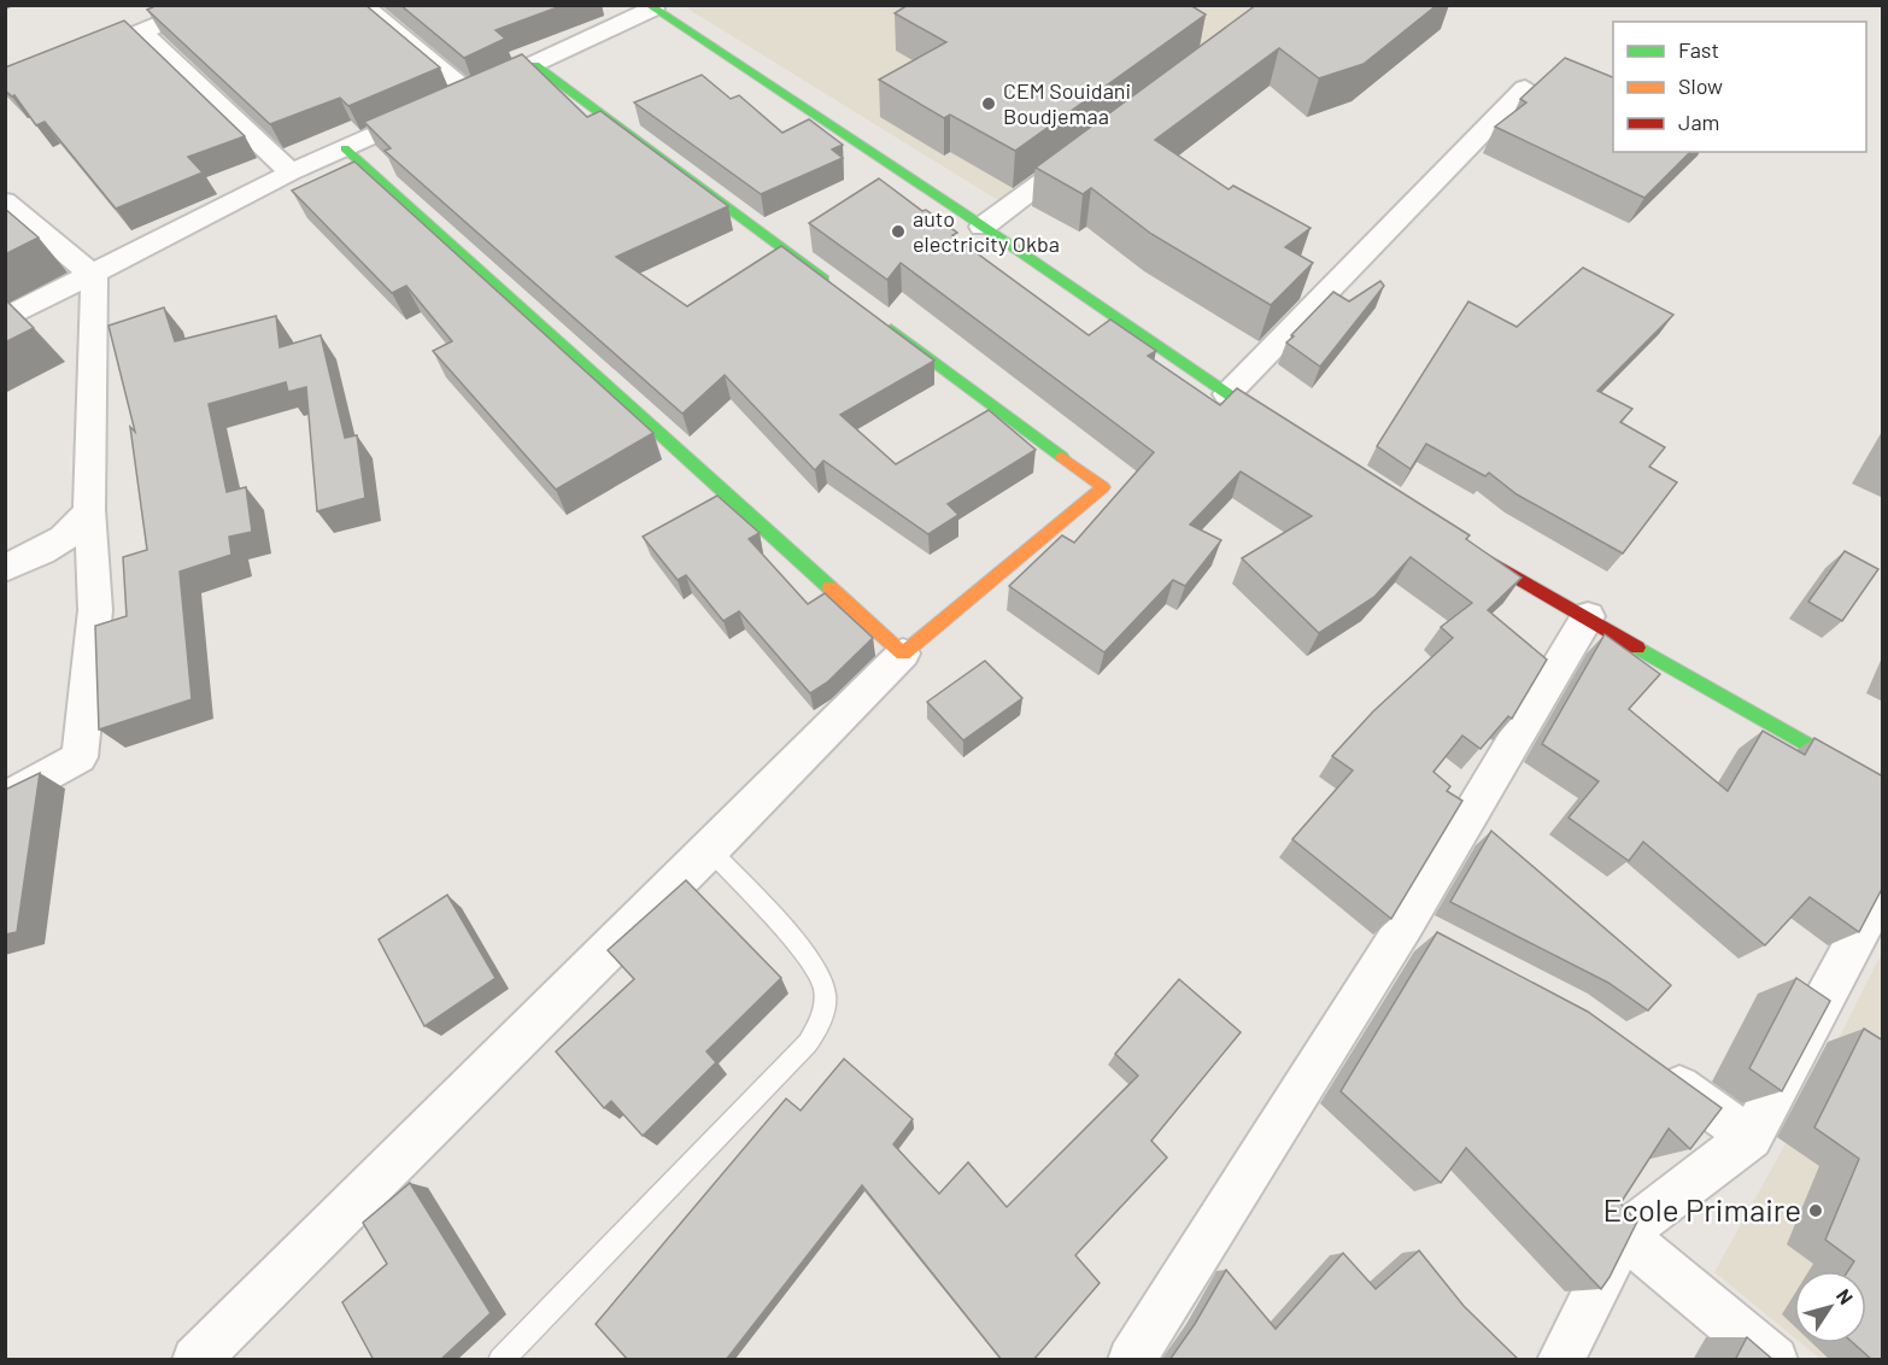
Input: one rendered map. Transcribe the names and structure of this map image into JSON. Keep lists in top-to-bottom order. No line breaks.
{"places":["CEM Souidani Boudjemaa","auto electricity Okba","Ecole Primaire"],"legend":["Fast","Slow","Jam"],"north":"top right"}
